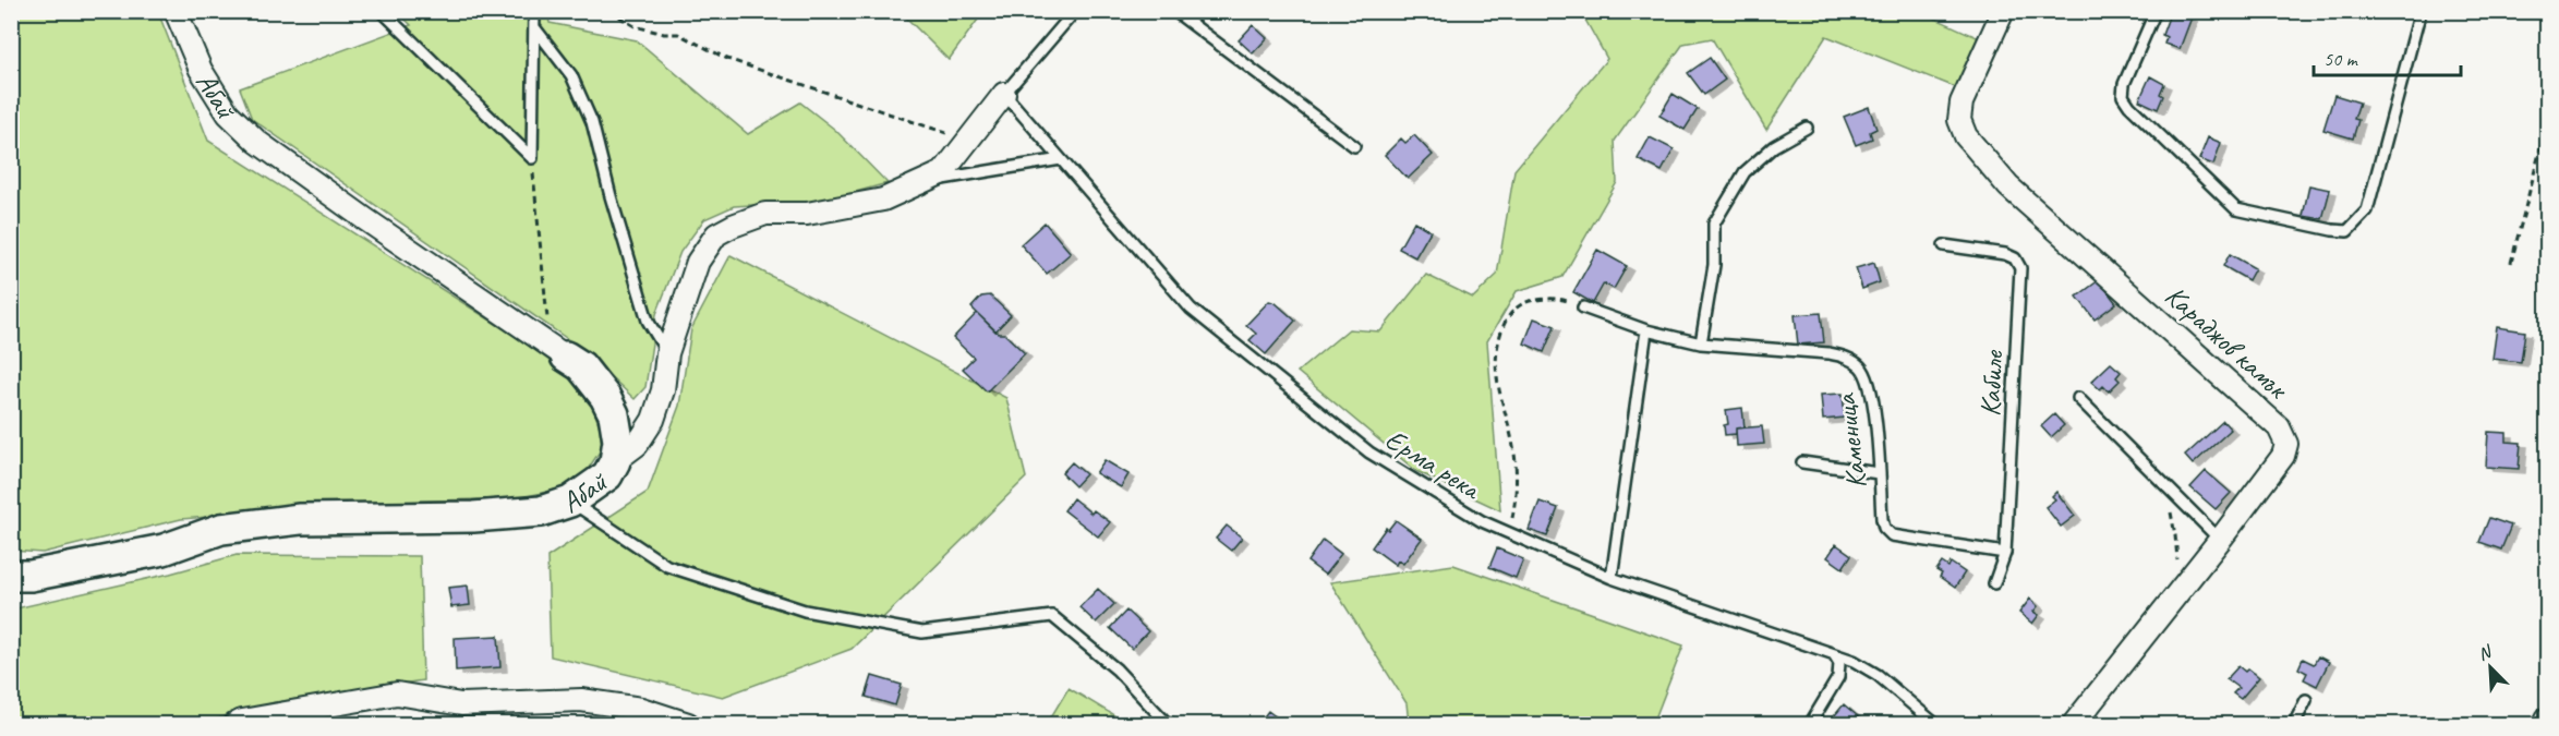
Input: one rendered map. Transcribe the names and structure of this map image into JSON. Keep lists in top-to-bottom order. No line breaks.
{"streets":{"street":["Абай","Караджов камък"],"lane":["Кабиле","Каменица","Ерма река"]},"crossings":[["Кабиле","Каменица"]],"scale_bar":"50 m","north":"top left"}
